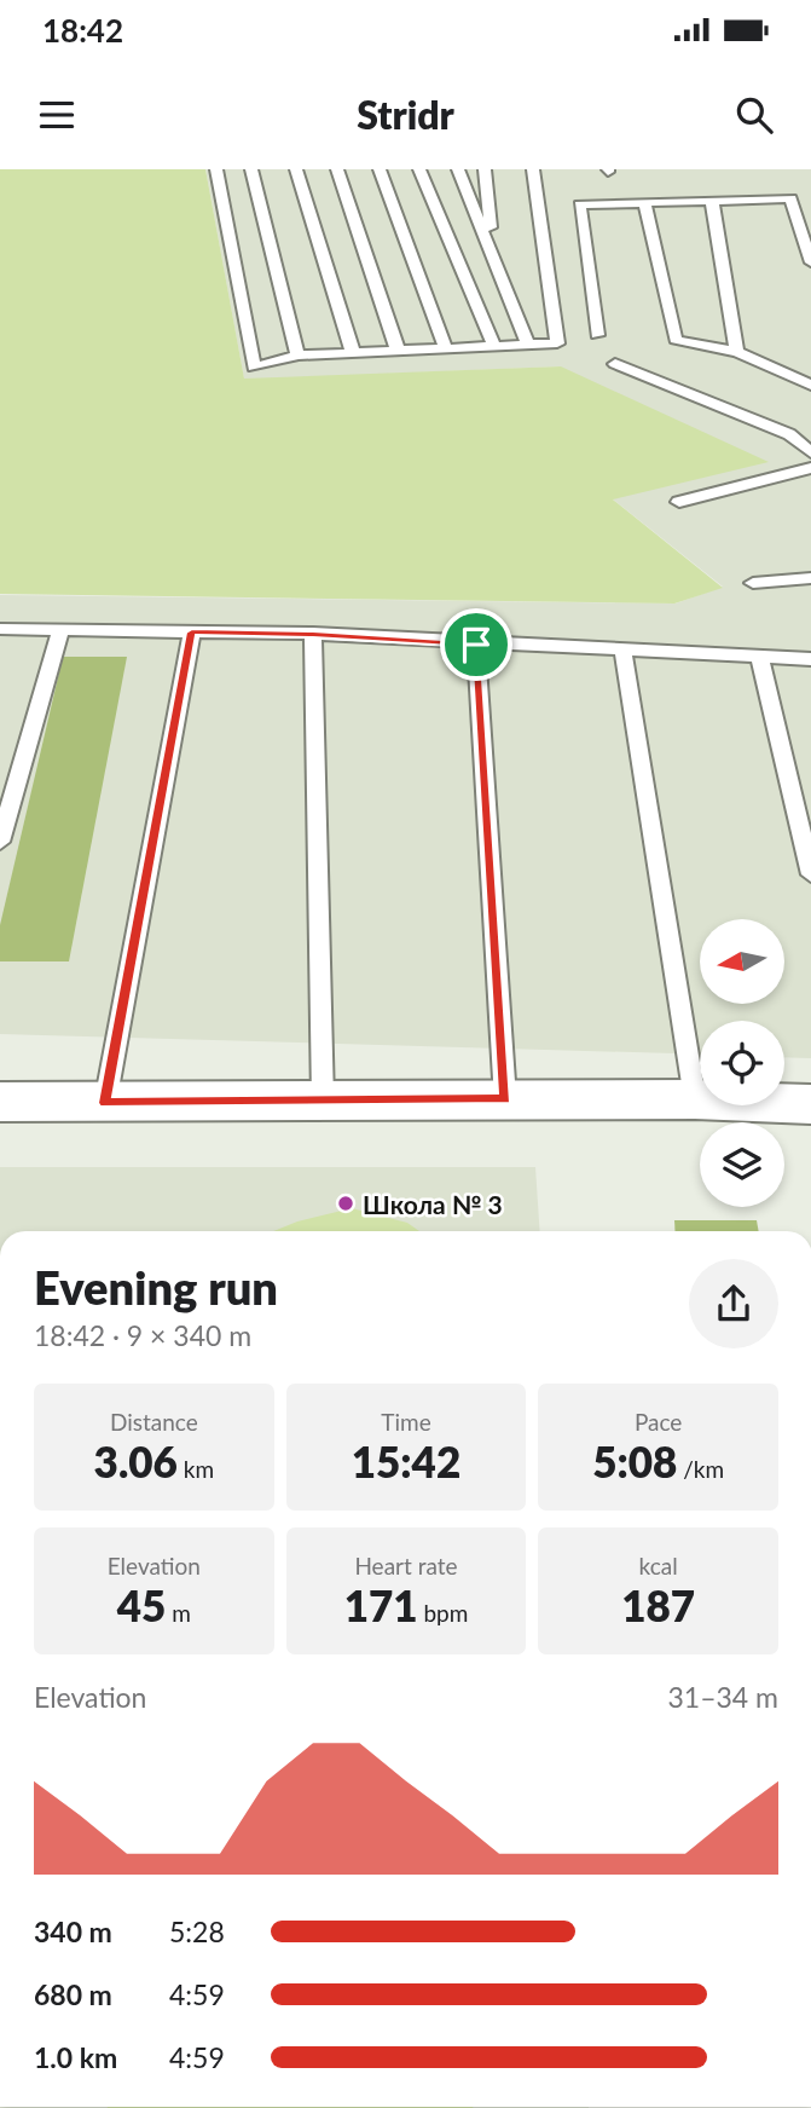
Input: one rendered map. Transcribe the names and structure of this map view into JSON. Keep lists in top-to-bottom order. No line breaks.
{"places":["Школа № 3"],"north":"left","page":{"status":"18:42","header":"Stridr","heading":["Evening run","18:42 · 9 × 340 m"],"stats":[["Distance","3.06 km"],["Time","15:42"],["Pace","5:08 /km"],["Elevation","45 m"],["Heart rate","171 bpm"],["kcal","187"]],"chart":["Elevation","31–34 m"],"list":[{"name":"340 m","note":"5:28"},{"name":"680 m","note":"4:59"},{"name":"1.0 km","note":"4:59"}]}}
